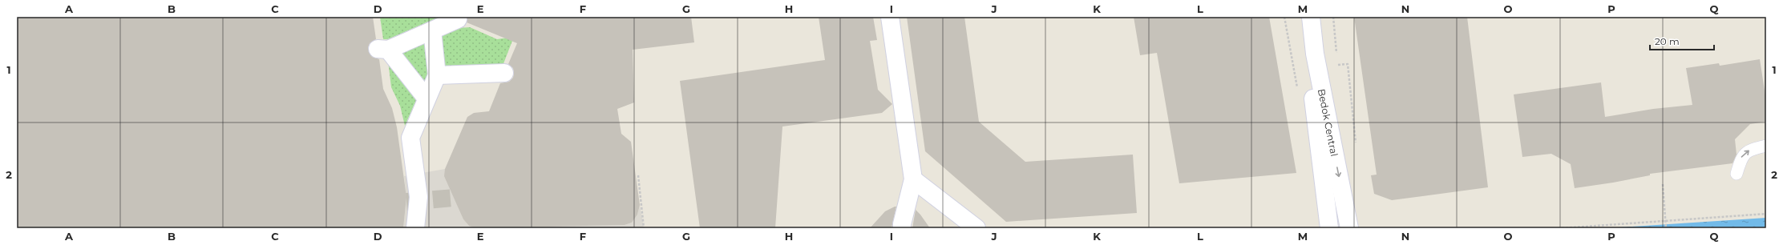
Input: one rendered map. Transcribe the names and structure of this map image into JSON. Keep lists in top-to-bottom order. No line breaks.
{"streets":{"street":["Bedok Central"]},"scale_bar":"20 m","grid":{"columns":["A","B","C","D","E","F","G","H","I","J","K","L","M","N","O","P","Q"],"rows":["1","2"]}}
